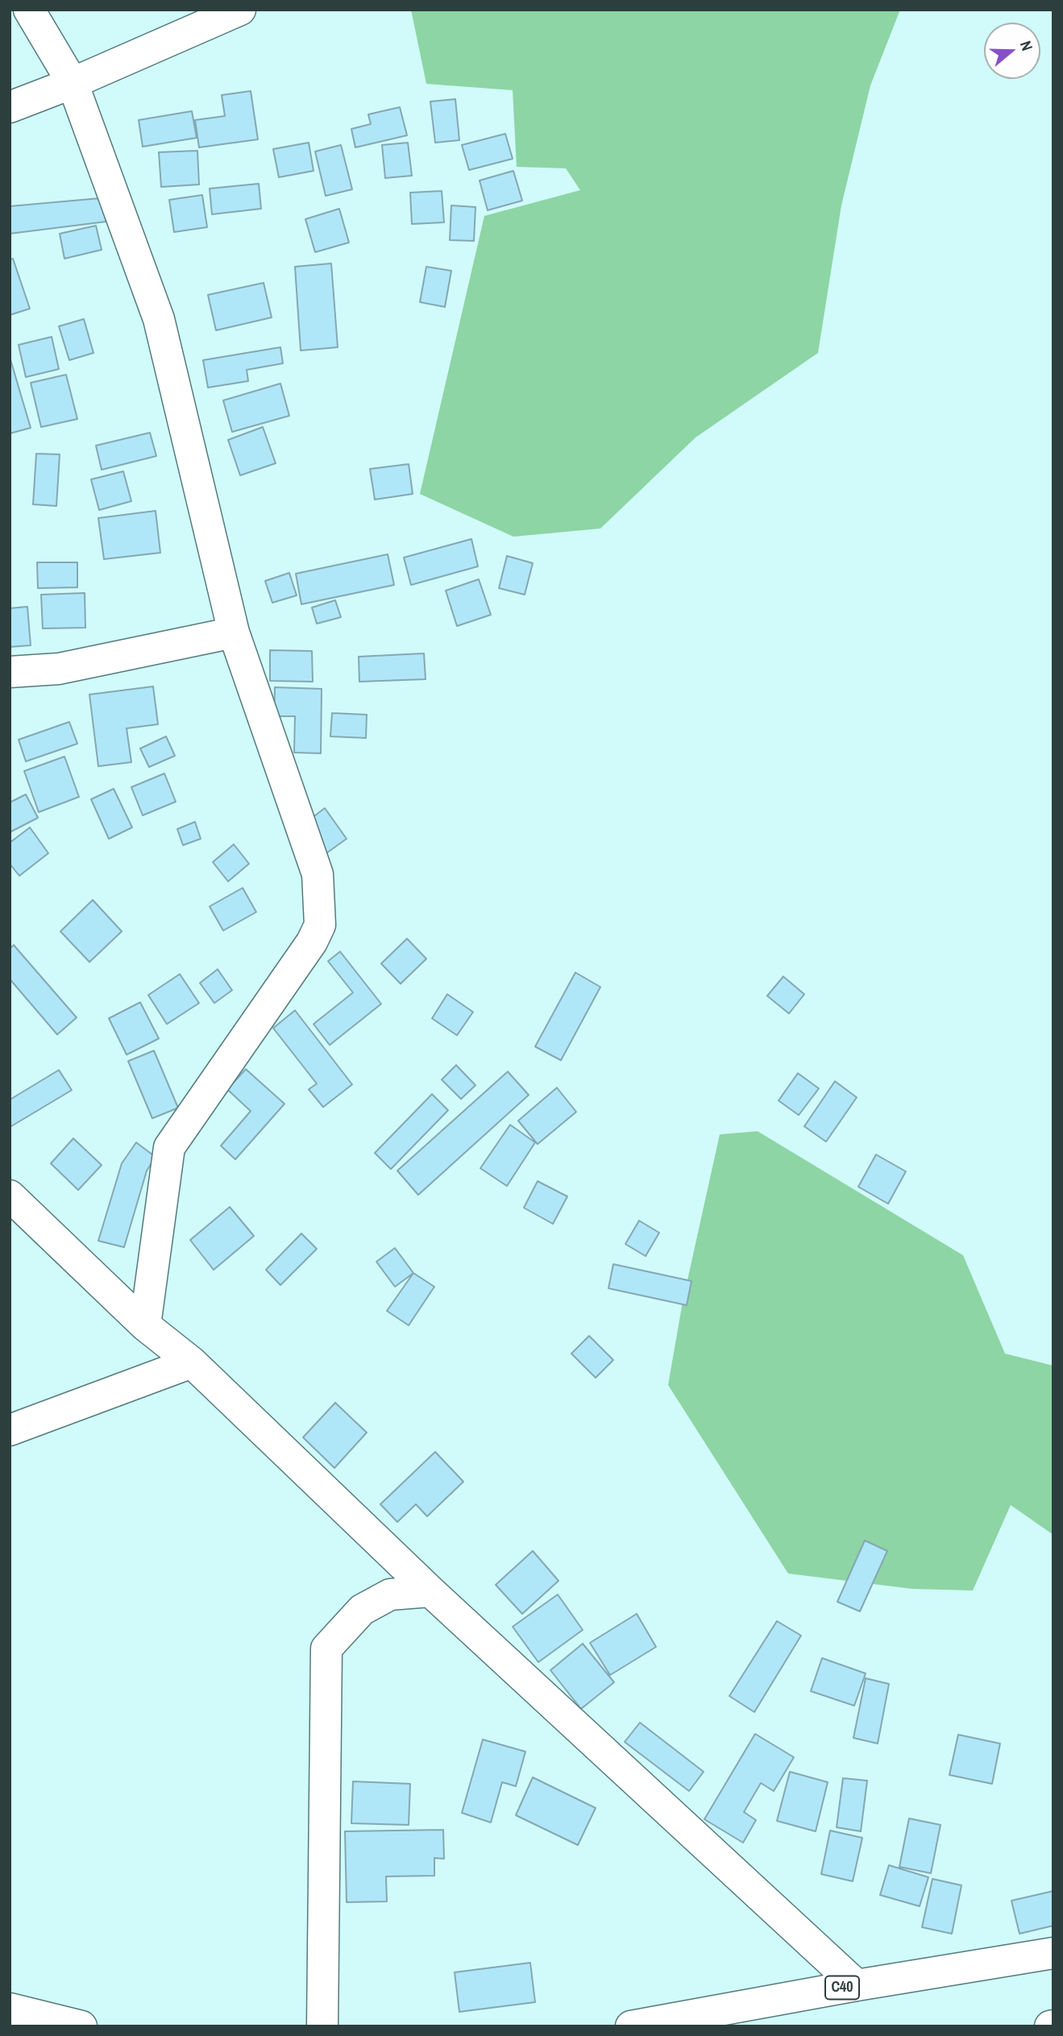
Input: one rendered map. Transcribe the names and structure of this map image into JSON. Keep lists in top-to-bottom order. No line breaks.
{"streets":{"main road":["C40"]},"north":"right"}
